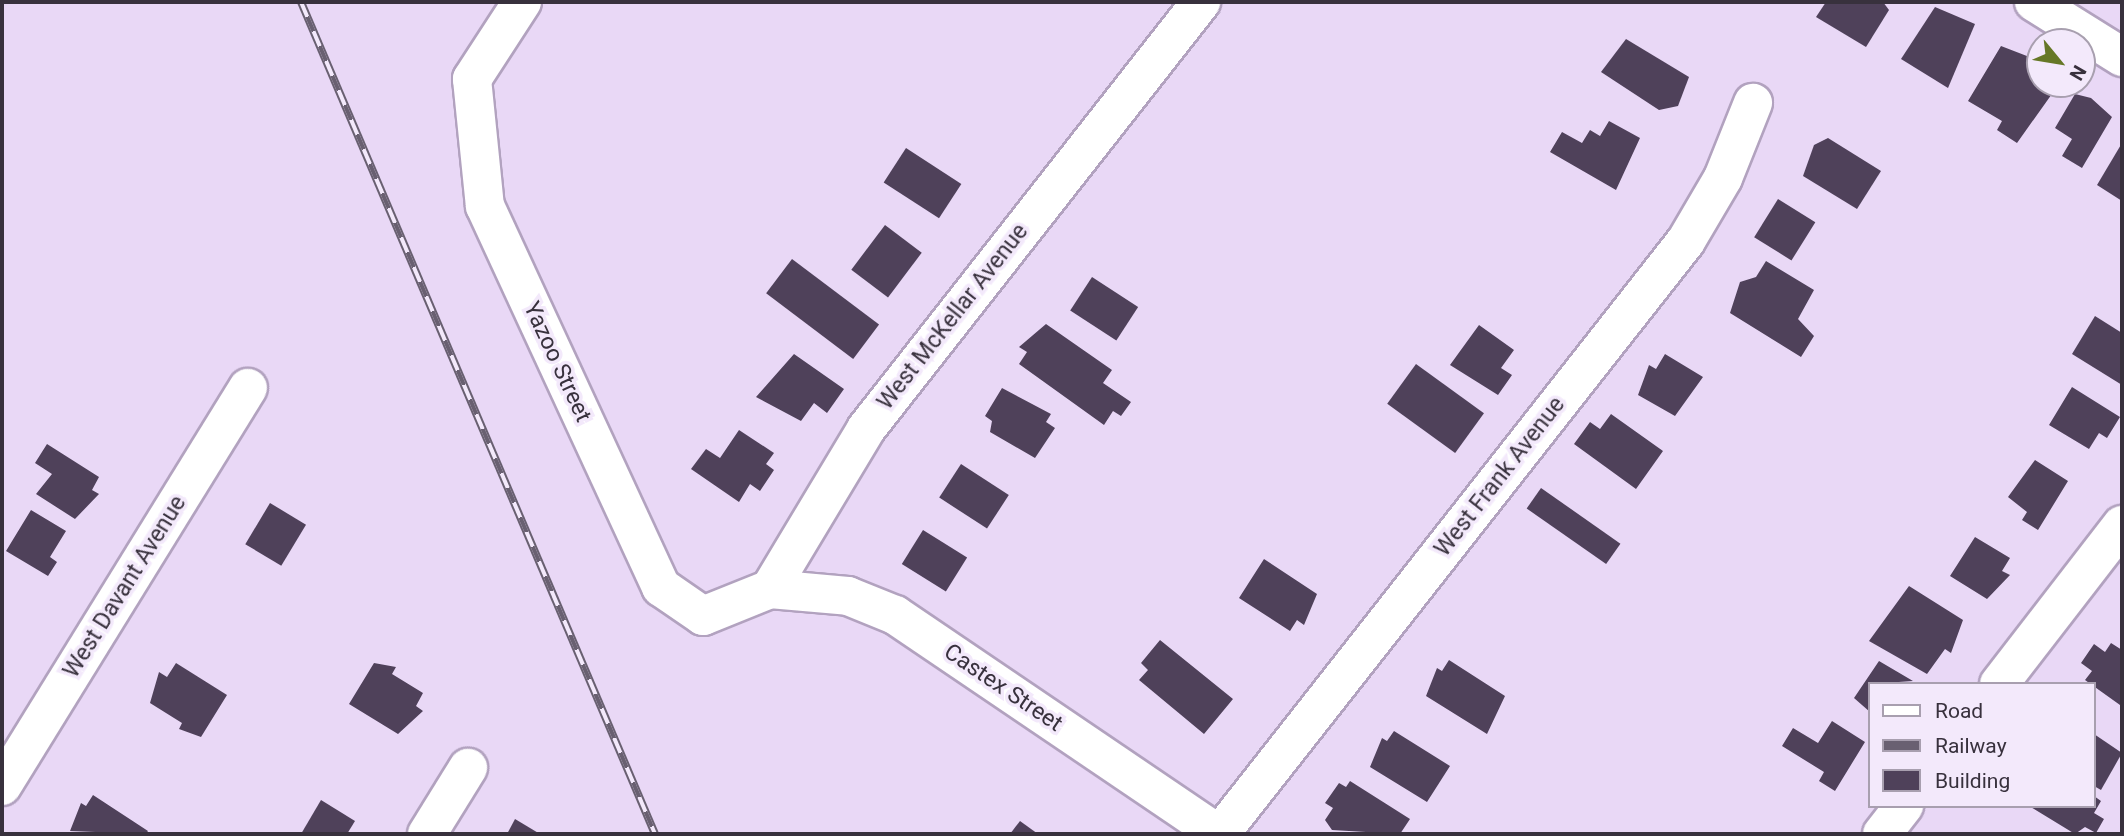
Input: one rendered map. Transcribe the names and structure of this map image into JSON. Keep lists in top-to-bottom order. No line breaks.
{"streets":{"street":["West McKellar Avenue","Yazoo Street","West Frank Avenue","West Davant Avenue","Castex Street"]},"crossings":[["West McKellar Avenue","Yazoo Street"],["West McKellar Avenue","Castex Street"],["Yazoo Street","Castex Street"],["West Frank Avenue","Castex Street"]],"legend":["Road","Railway","Building"],"north":"bottom right"}
